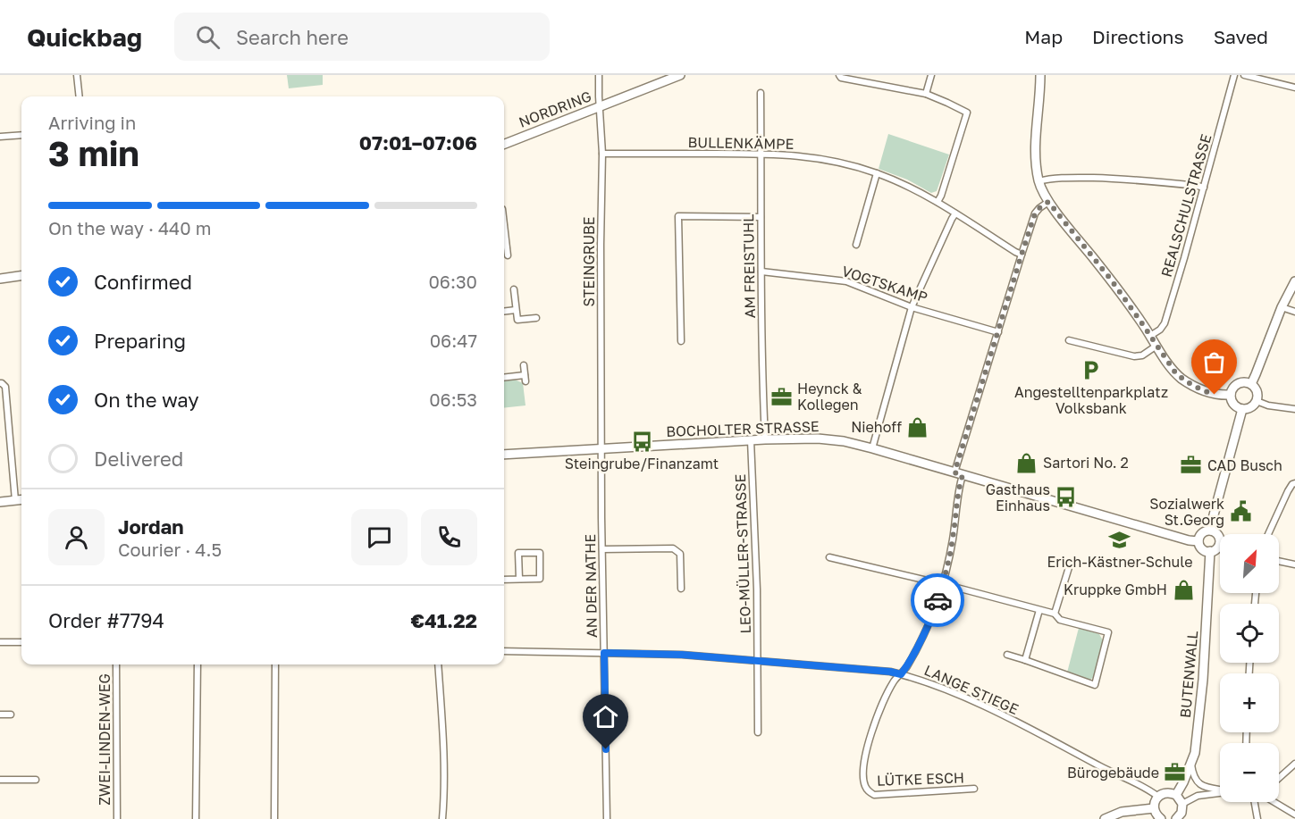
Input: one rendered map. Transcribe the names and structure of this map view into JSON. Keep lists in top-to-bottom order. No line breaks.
{"streets":{"main road":["NORDRING","BOCHOLTER STRASSE","BUTENWALL"],"street":["BULLENKÄMPE","REALSCHULSTRASSE","STEINGRUBE","AM FREISTUHL","VOGTSKAMP","LEO-MÜLLER-STRASSE","AN DER NATHE","LANGE STIEGE","ZWEI-LINDEN-WEG","LÜTKE ESCH"]},"crossings":[["NORDRING","STEINGRUBE"],["BULLENKÄMPE","STEINGRUBE"],["BULLENKÄMPE","AM FREISTUHL"],["BULLENKÄMPE","LÜTKE ESCH"],["STEINGRUBE","BOCHOLTER STRASSE"],["STEINGRUBE","AN DER NATHE"],["AM FREISTUHL","VOGTSKAMP"],["AM FREISTUHL","BOCHOLTER STRASSE"],["VOGTSKAMP","LÜTKE ESCH"],["BOCHOLTER STRASSE","LEO-MÜLLER-STRASSE"],["BOCHOLTER STRASSE","AN DER NATHE"],["BOCHOLTER STRASSE","BUTENWALL"],["BOCHOLTER STRASSE","LÜTKE ESCH"],["LEO-MÜLLER-STRASSE","LANGE STIEGE"],["AN DER NATHE","LANGE STIEGE"],["LANGE STIEGE","LÜTKE ESCH"]],"places":{"parking":["Angestelltenparkplatz Volksbank"],"office":["Heynck & Kollegen","CAD Busch","Bürogebäude"],"shop":["Niehoff","Sartori No. 2","Kruppke GmbH"],"bus stop":["Steingrube/Finanzamt","Gasthaus Einhaus"],"public building":["Sozialwerk St.Georg"],"school or university":["Erich-Kästner-Schule"]},"north":"top right","page":{"header":"Quickbag","search":"Search here","nav":["Map","Directions","Saved"],"heading":["3 min","Arriving in","07:01–07:06"],"panel":["Jordan","Courier · 4.5","Order #7794","€41.22"],"bar":"On the way · 440 m","list":[["Confirmed","06:30"],["Preparing","06:47"],["On the way","06:53"],"Delivered"],"map_buttons":["+","−"]}}
